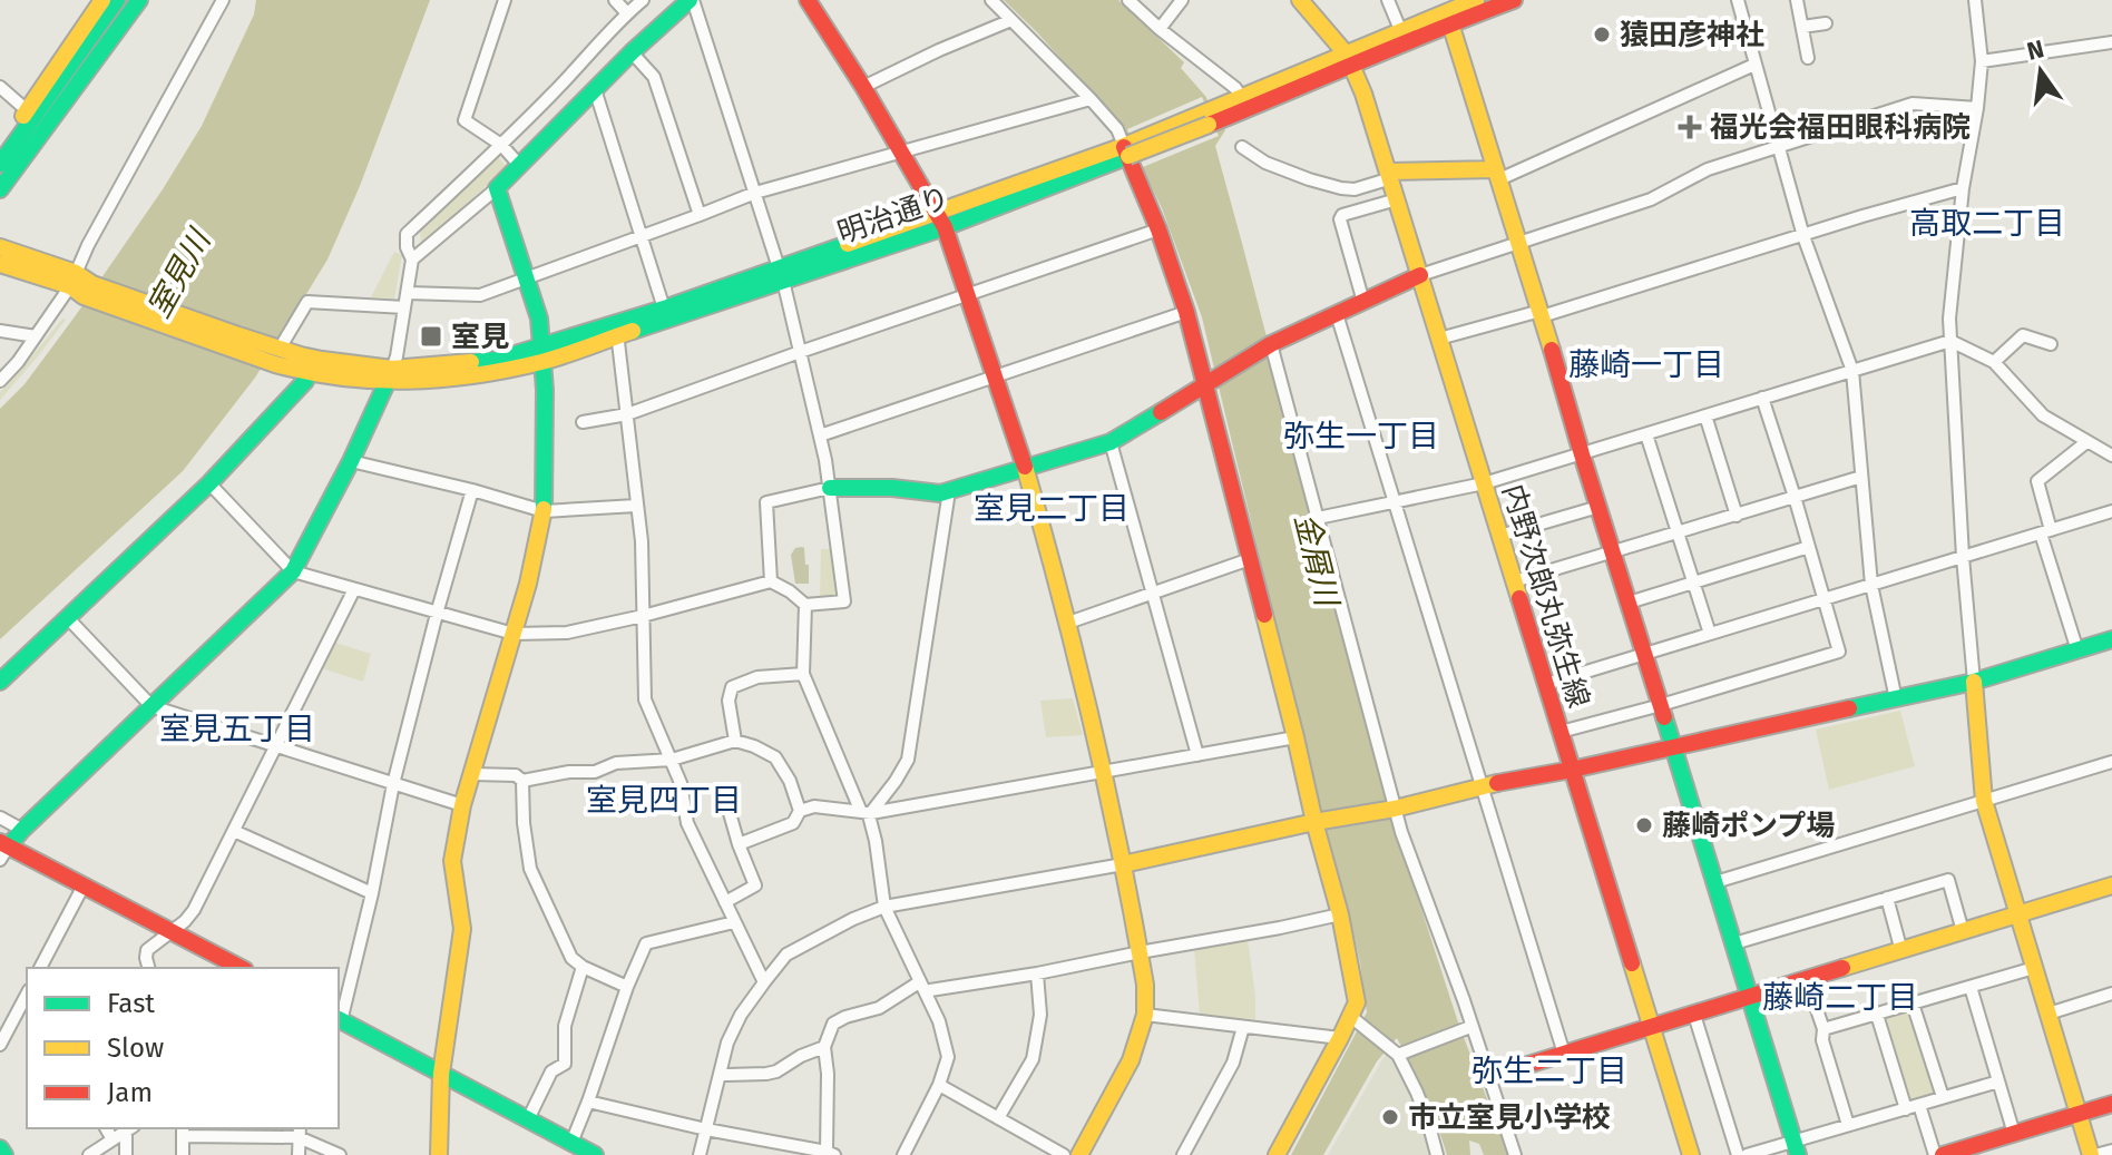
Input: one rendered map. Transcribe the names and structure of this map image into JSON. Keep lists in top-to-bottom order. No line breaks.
{"streets":{"main road":["明治通り","内野次郎丸弥生線"]},"crossings":[["明治通り","内野次郎丸弥生線"]],"districts":["高取二丁目","藤崎一丁目","弥生一丁目","室見二丁目","室見五丁目","室見四丁目","藤崎二丁目","弥生二丁目"],"water":["室見川","金屑川"],"places":{"other":["猿田彦神社","藤崎ポンプ場","市立室見小学校"],"health":["福光会福田眼科病院"],"transit":["室見"]},"legend":["Fast","Slow","Jam"],"north":"top"}
